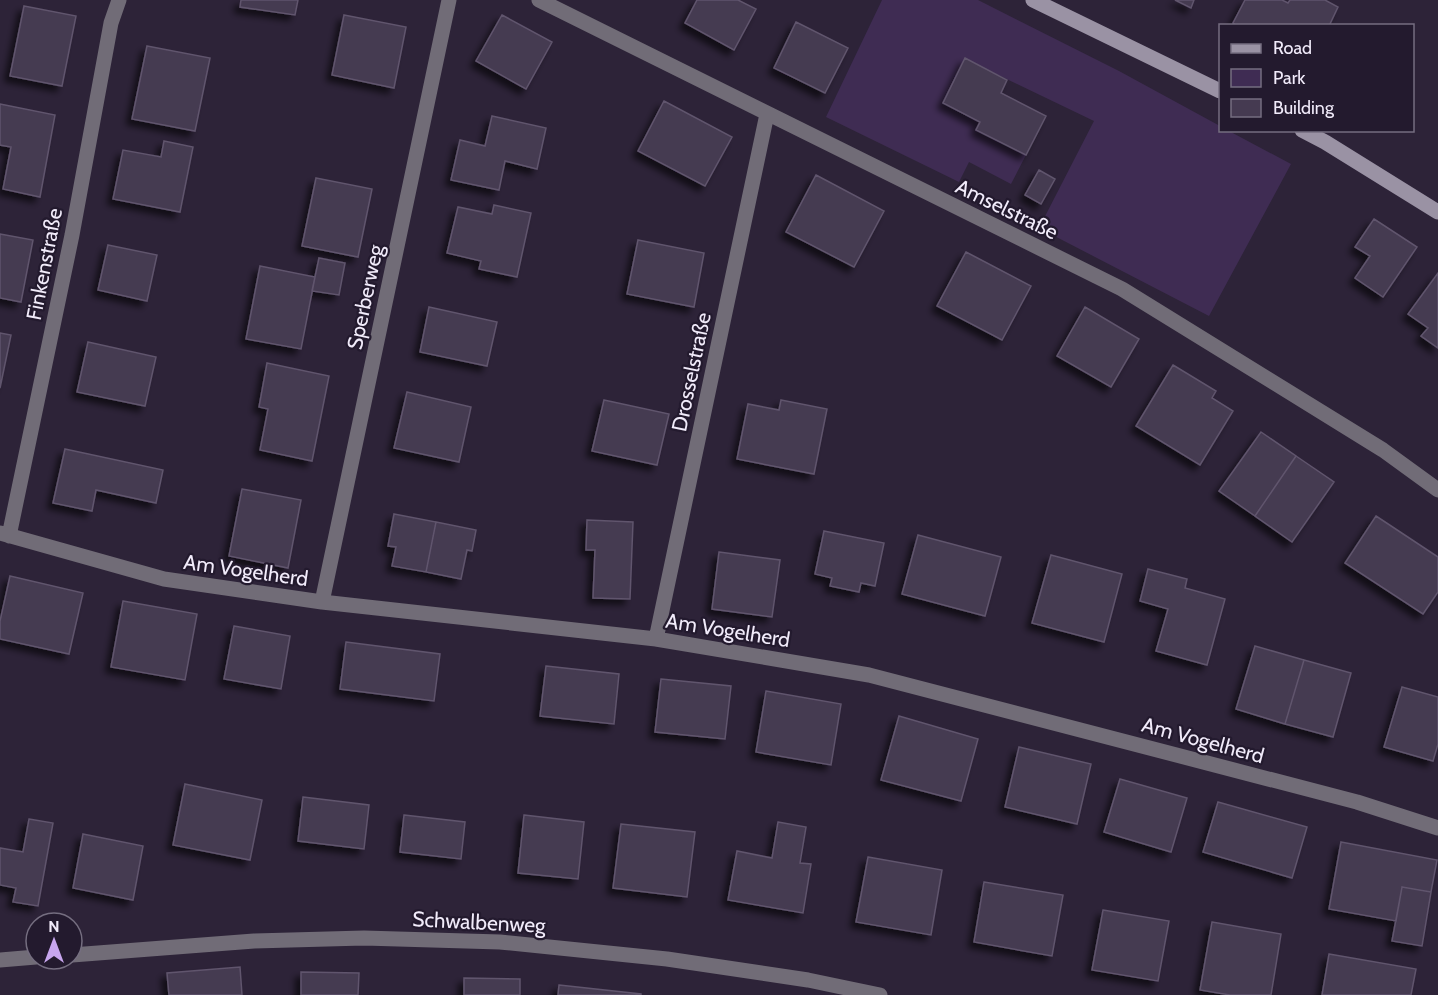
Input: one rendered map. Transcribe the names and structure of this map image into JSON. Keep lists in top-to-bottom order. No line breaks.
{"streets":{"street":["Amselstraße","Finkenstraße","Sperberweg","Drosselstraße","Am Vogelherd","Schwalbenweg"]},"crossings":[["Amselstraße","Drosselstraße"],["Finkenstraße","Am Vogelherd"],["Sperberweg","Am Vogelherd"],["Drosselstraße","Am Vogelherd"]],"legend":["Road","Park","Building"],"north":"top"}
